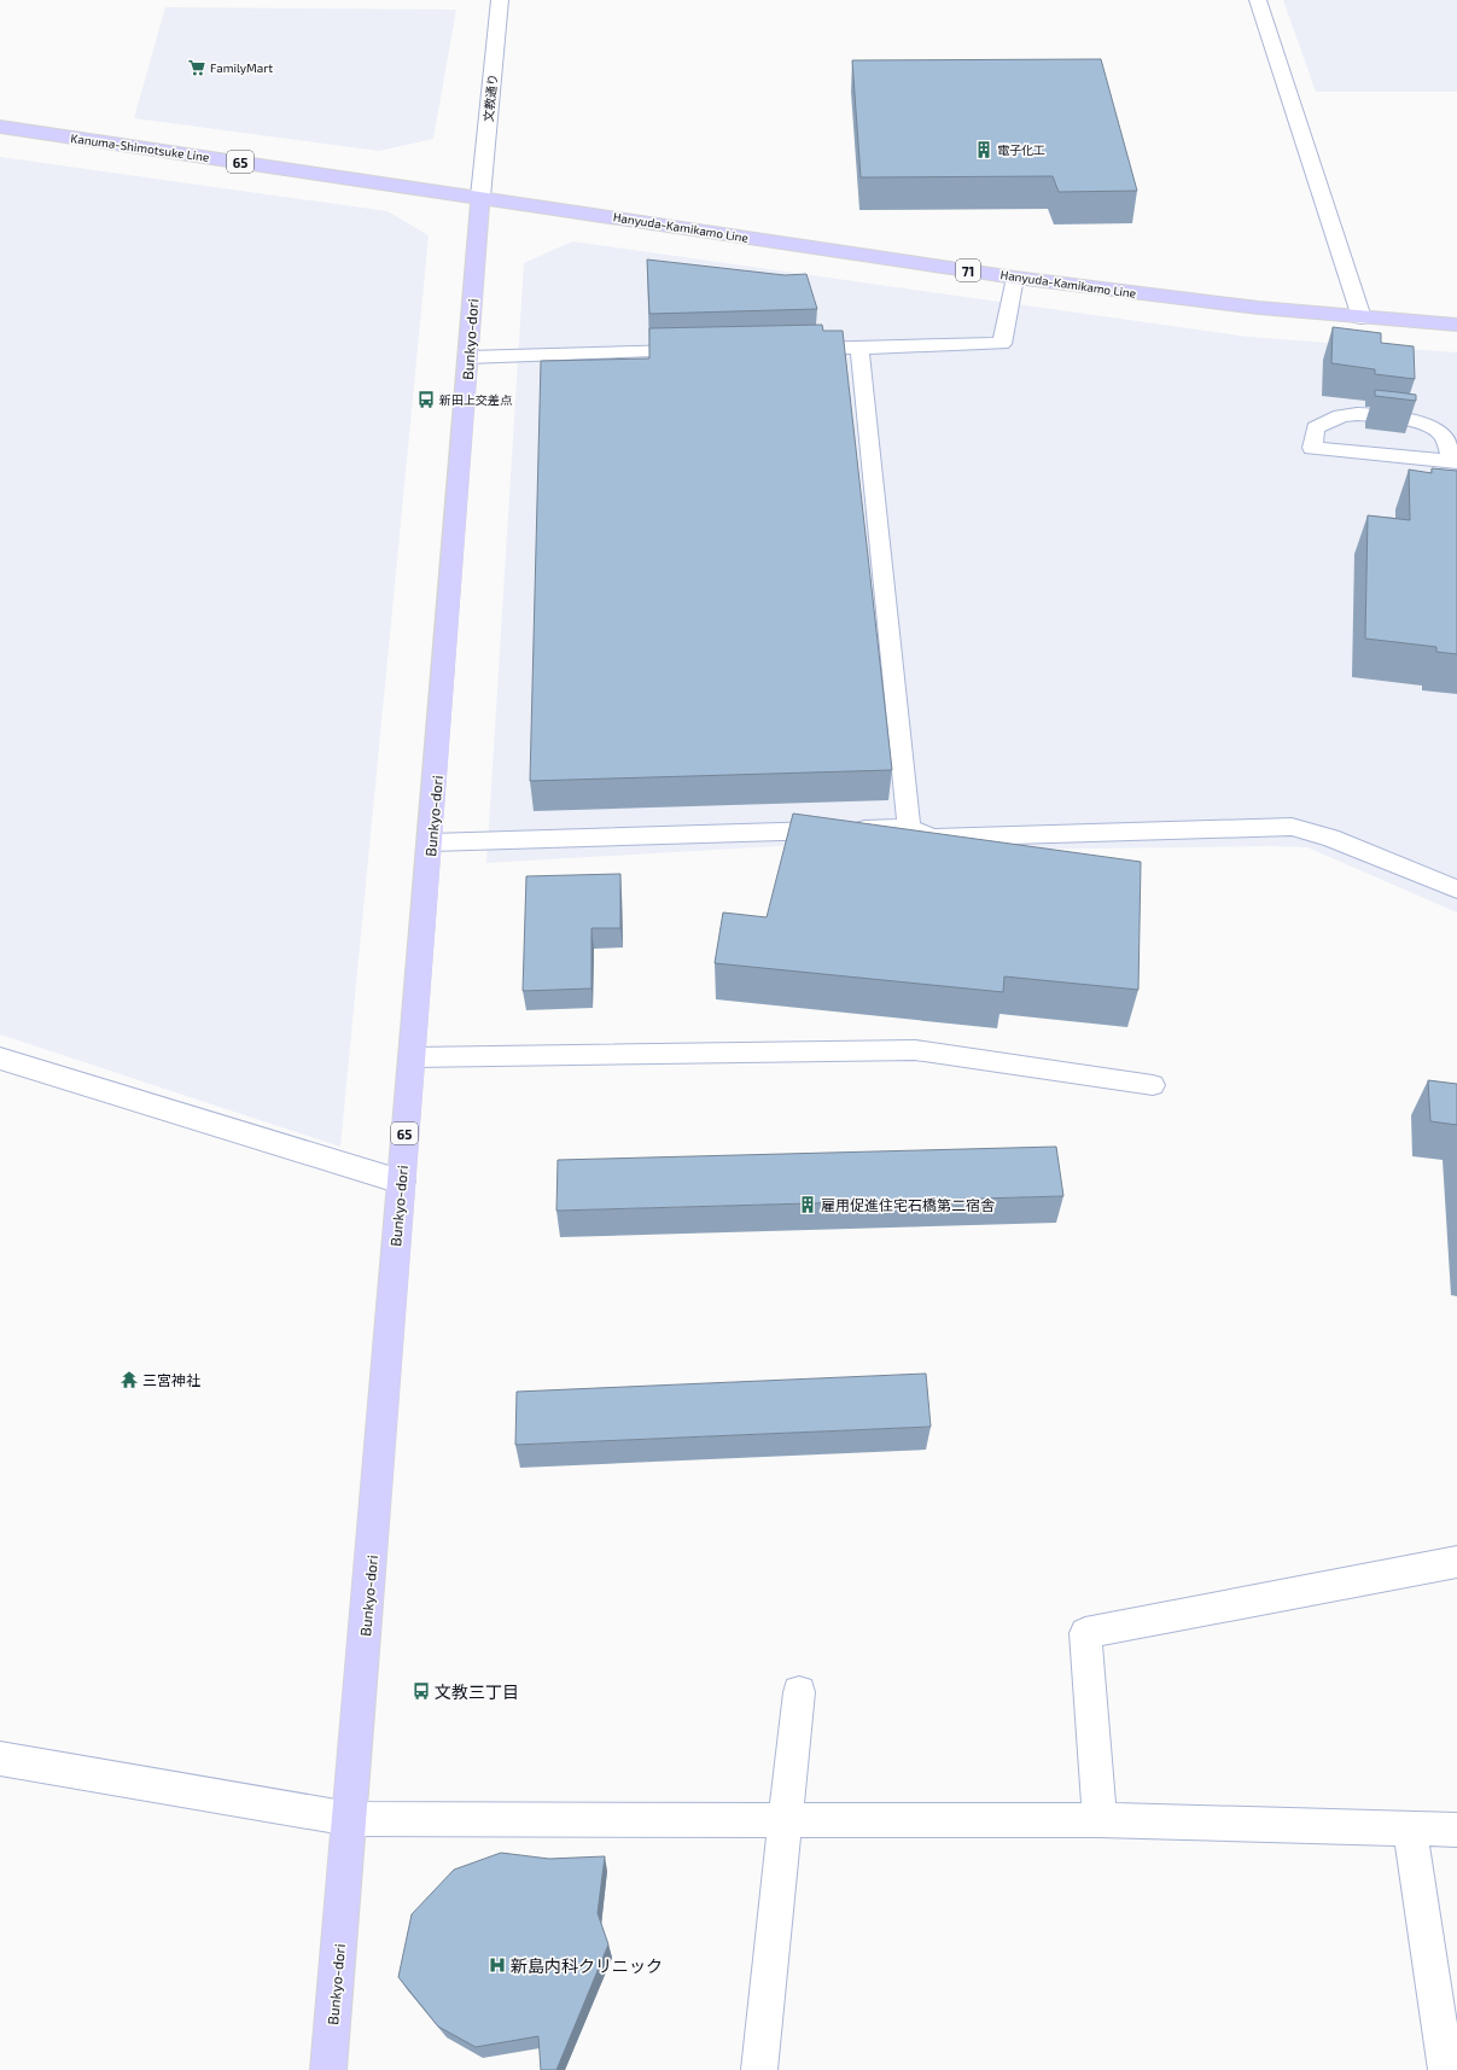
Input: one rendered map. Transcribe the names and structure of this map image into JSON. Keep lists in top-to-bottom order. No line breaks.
{"streets":{"main road":["Kanuma-Shimotsuke Line","65","Hanyuda-Kamikamo Line","71","Bunkyo-dori"],"street":["文教通り"]},"crossings":[["文教通り","Kanuma-Shimotsuke Line"],["文教通り","Hanyuda-Kamikamo Line"],["文教通り","Bunkyo-dori"],["Kanuma-Shimotsuke Line","Hanyuda-Kamikamo Line"],["Kanuma-Shimotsuke Line","Bunkyo-dori"],["Hanyuda-Kamikamo Line","Bunkyo-dori"]],"places":{"supermarket":["FamilyMart"],"building":["電子化工","雇用促進住宅石橋第二宿舎"],"bus stop":["新田上交差点","文教三丁目"],"temple":["三宮神社"],"hospital":["新島内科クリニック"]}}
